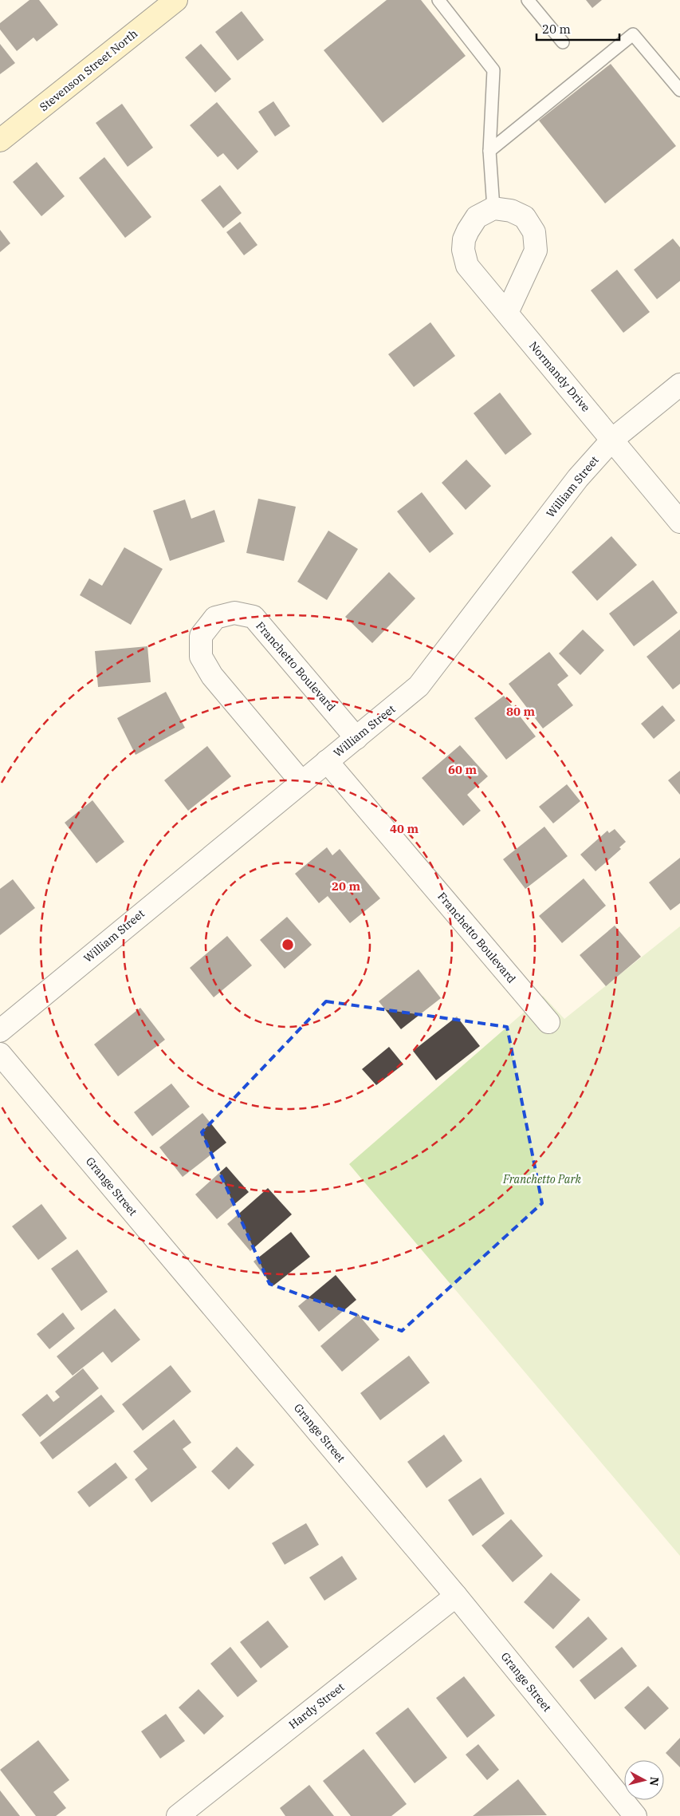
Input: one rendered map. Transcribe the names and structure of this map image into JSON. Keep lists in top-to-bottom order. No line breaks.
{"streets":{"main road":["Stevenson Street North"],"street":["Normandy Drive","William Street","Franchetto Boulevard","Grange Street","Hardy Street"]},"crossings":[["Normandy Drive","William Street"],["William Street","Franchetto Boulevard"],["Grange Street","Hardy Street"]],"parks":["Franchetto Park"],"scale_bar":"20 m","north":"right","rings":["80 m","60 m","40 m","20 m"]}
